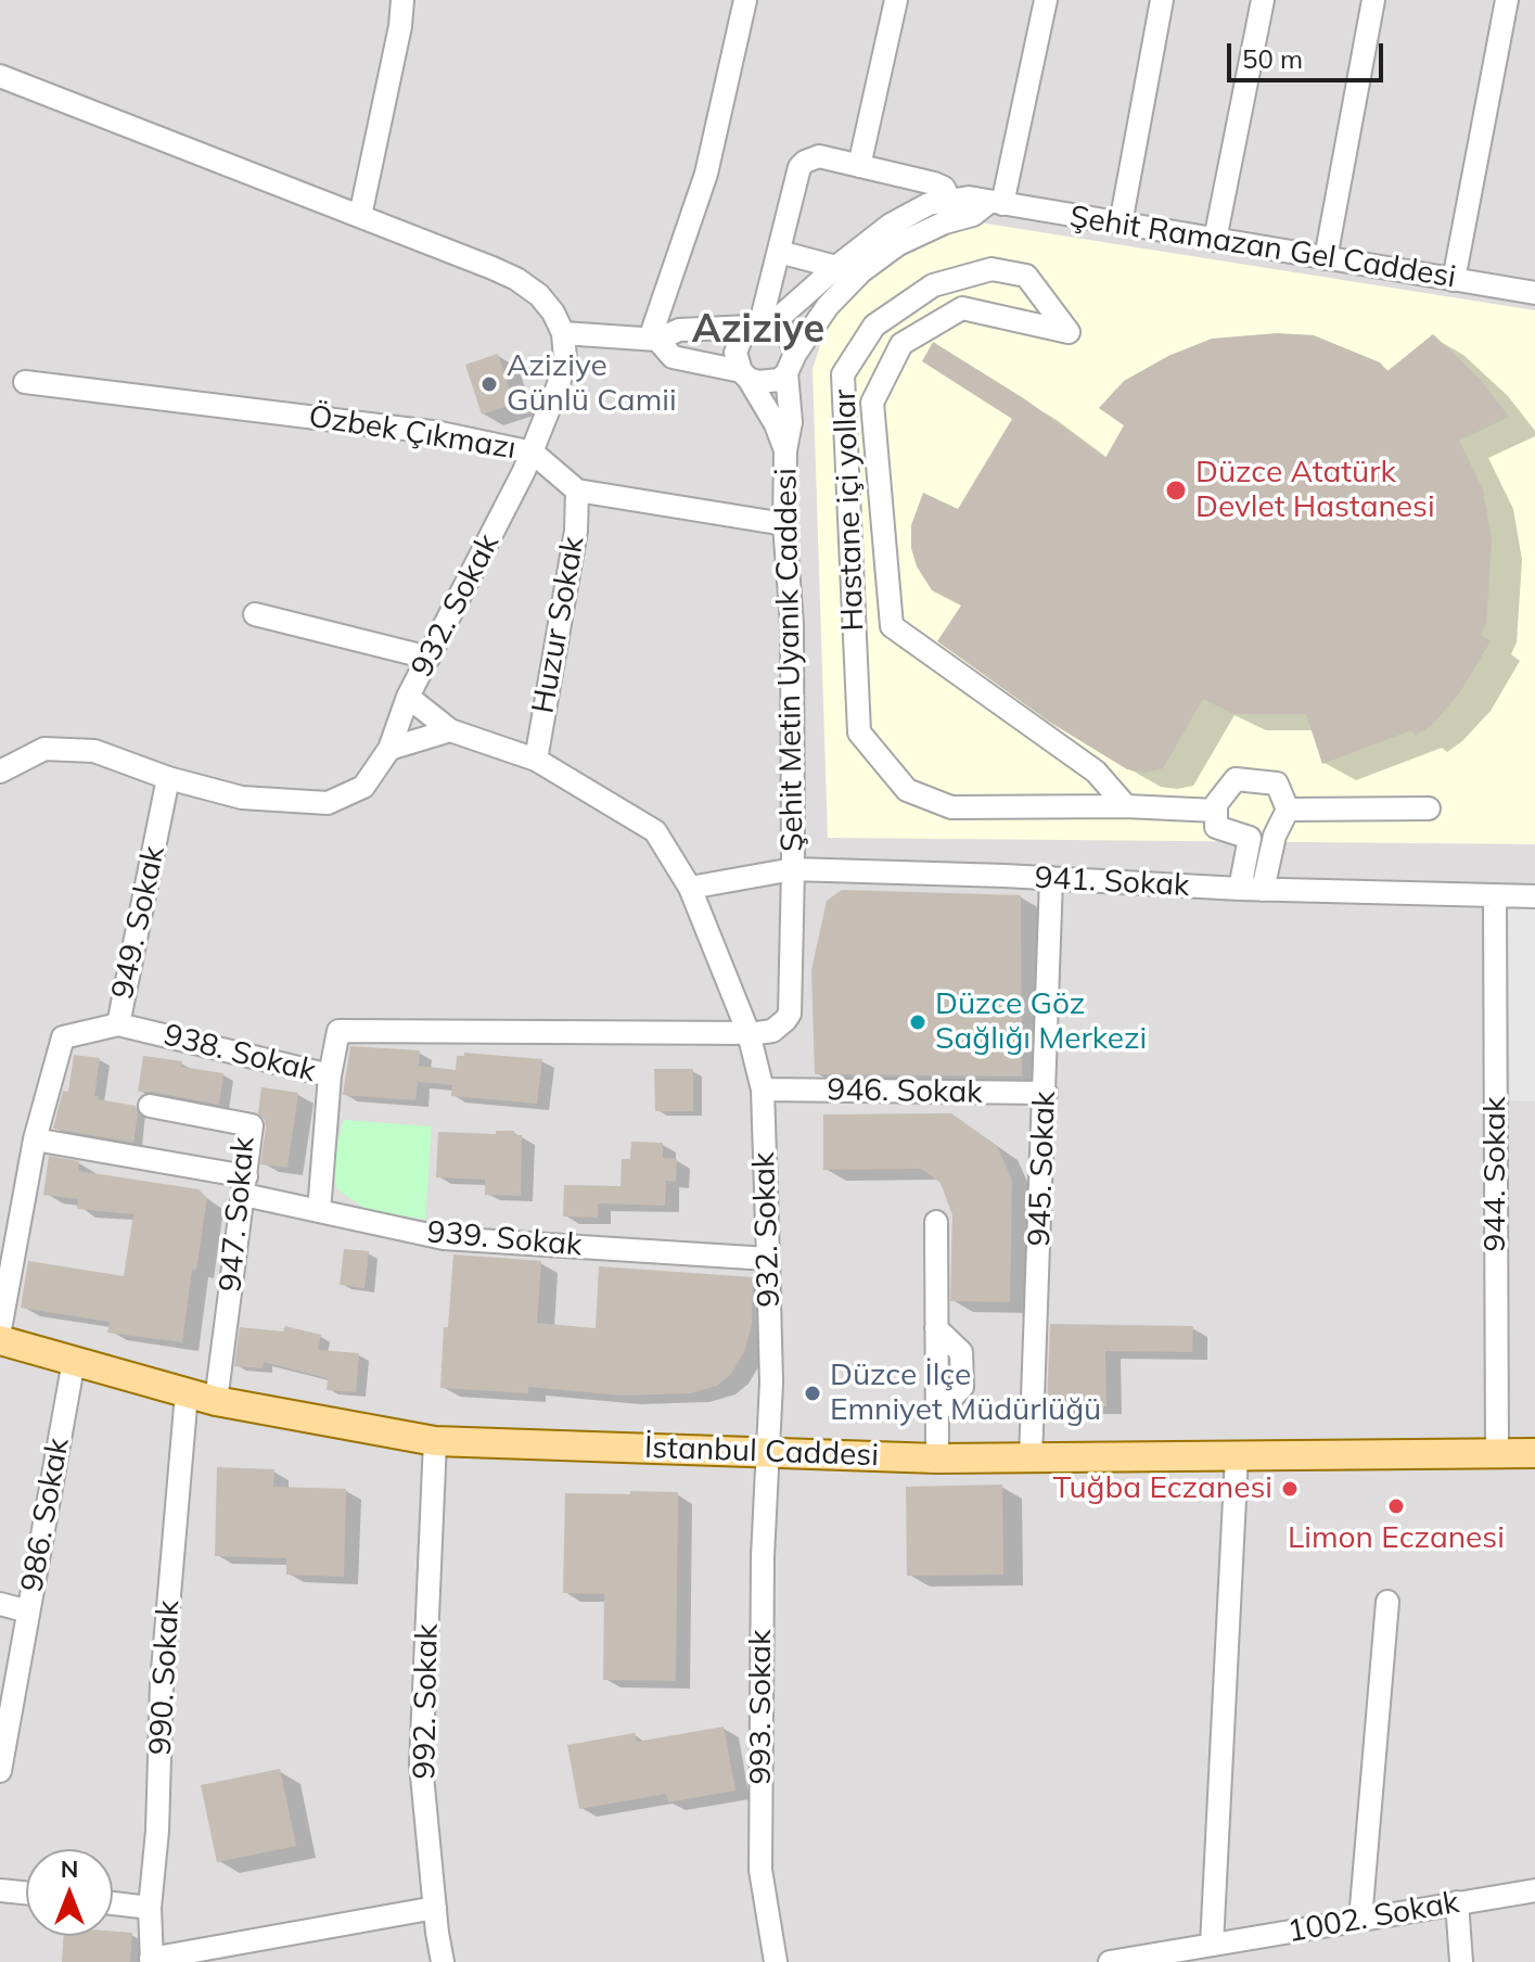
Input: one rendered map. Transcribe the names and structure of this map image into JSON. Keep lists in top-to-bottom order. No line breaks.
{"streets":{"main road":["İstanbul Caddesi"],"street":["Şehit Ramazan Gel Caddesi","Özbek Çıkmazı","Hastane içi yollar","932. Sokak","Huzur Sokak","Şehit Metin Uyanık Caddesi","941. Sokak","949. Sokak","938. Sokak","946. Sokak","945. Sokak","944. Sokak","947. Sokak","939. Sokak","986. Sokak","990. Sokak","992. Sokak","993. Sokak","1002. Sokak"]},"crossings":[["Özbek Çıkmazı","932. Sokak"],["Özbek Çıkmazı","Huzur Sokak"],["932. Sokak","Huzur Sokak"],["932. Sokak","Şehit Metin Uyanık Caddesi"],["932. Sokak","941. Sokak"],["932. Sokak","946. Sokak"],["932. Sokak","939. Sokak"],["932. Sokak","İstanbul Caddesi"],["932. Sokak","993. Sokak"],["Şehit Metin Uyanık Caddesi","941. Sokak"],["941. Sokak","945. Sokak"],["941. Sokak","944. Sokak"],["949. Sokak","938. Sokak"],["949. Sokak","939. Sokak"],["938. Sokak","939. Sokak"],["946. Sokak","945. Sokak"],["945. Sokak","İstanbul Caddesi"],["944. Sokak","İstanbul Caddesi"],["947. Sokak","939. Sokak"],["947. Sokak","İstanbul Caddesi"],["İstanbul Caddesi","986. Sokak"],["İstanbul Caddesi","990. Sokak"],["İstanbul Caddesi","992. Sokak"],["İstanbul Caddesi","993. Sokak"]],"districts":["Aziziye"],"places":["Aziziye Günlü Camii","Düzce Atatürk Devlet Hastanesi","Düzce Göz Sağlığı Merkezi","Düzce İlçe Emniyet Müdürlüğü","Tuğba Eczanesi","Limon Eczanesi"],"scale_bar":"50 m","north":"top"}
